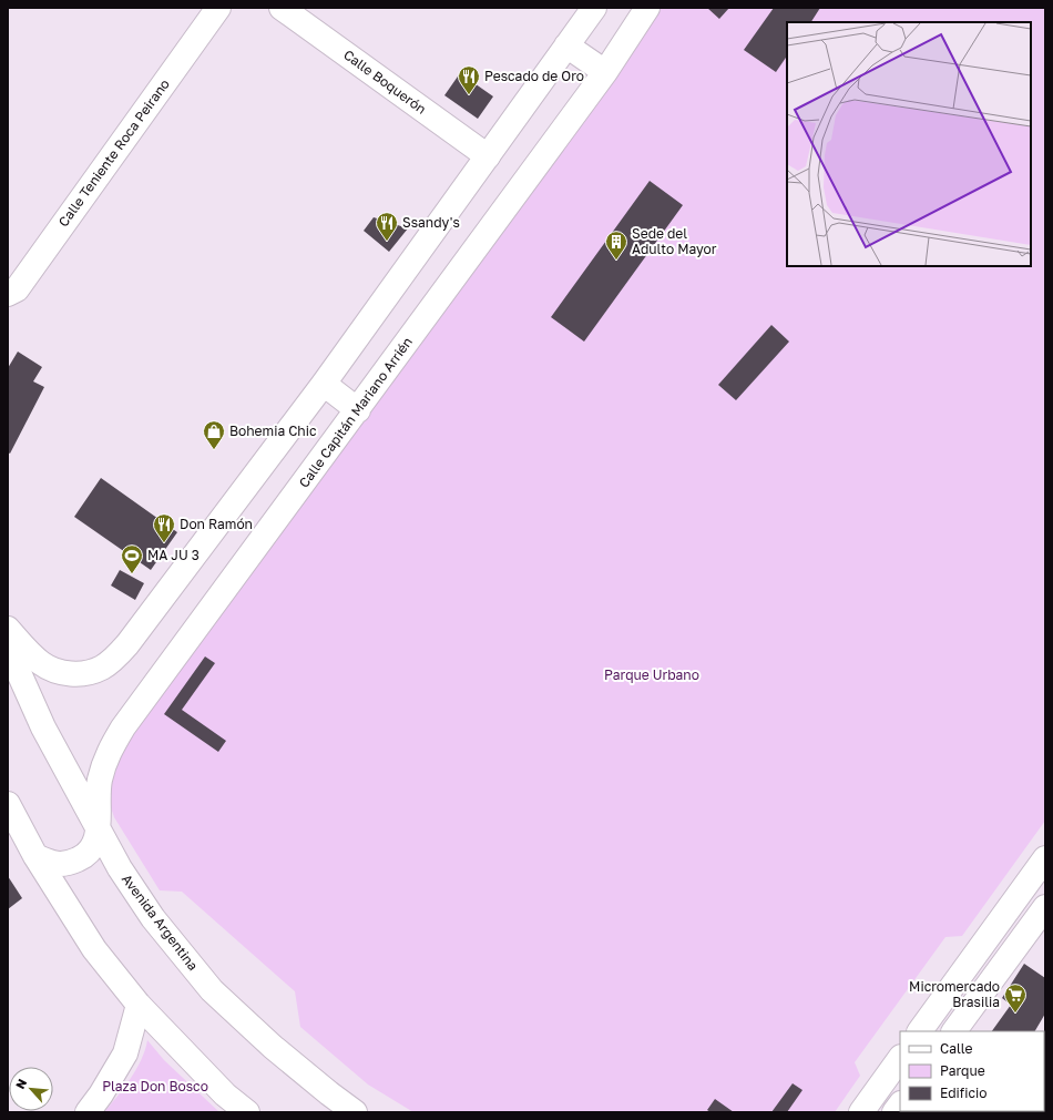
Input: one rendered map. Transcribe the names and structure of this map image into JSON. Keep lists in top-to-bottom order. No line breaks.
{"streets":{"street":["Calle Boquerón","Calle Teniente Roca Peirano","Calle Capitán Mariano Arrién","Avenida Argentina"]},"crossings":[["Calle Capitán Mariano Arrién","Avenida Argentina"]],"parks":["Parque Urbano","Plaza Don Bosco"],"places":{"restaurant":["Pescado de Oro","Ssandy's","Don Ramón"],"building":["Sede del Adulto Mayor"],"shop":["Bohemia Chic"],"sports":["MA JU 3"],"supermarket":["Micromercado Brasilia"]},"legend":["Calle","Parque","Edificio"],"north":"top left"}
